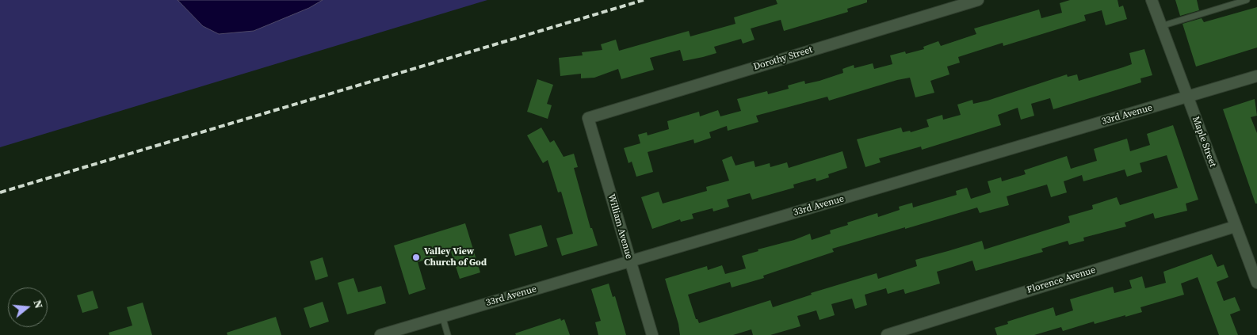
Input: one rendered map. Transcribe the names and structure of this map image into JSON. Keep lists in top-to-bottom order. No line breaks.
{"streets":{"street":["Dorothy Street","33rd Avenue","Maple Street","William Avenue","Florence Avenue"]},"crossings":[["Dorothy Street","William Avenue"],["33rd Avenue","Maple Street"],["33rd Avenue","William Avenue"],["Maple Street","Florence Avenue"]],"places":["Valley View Church of God"],"north":"right"}
